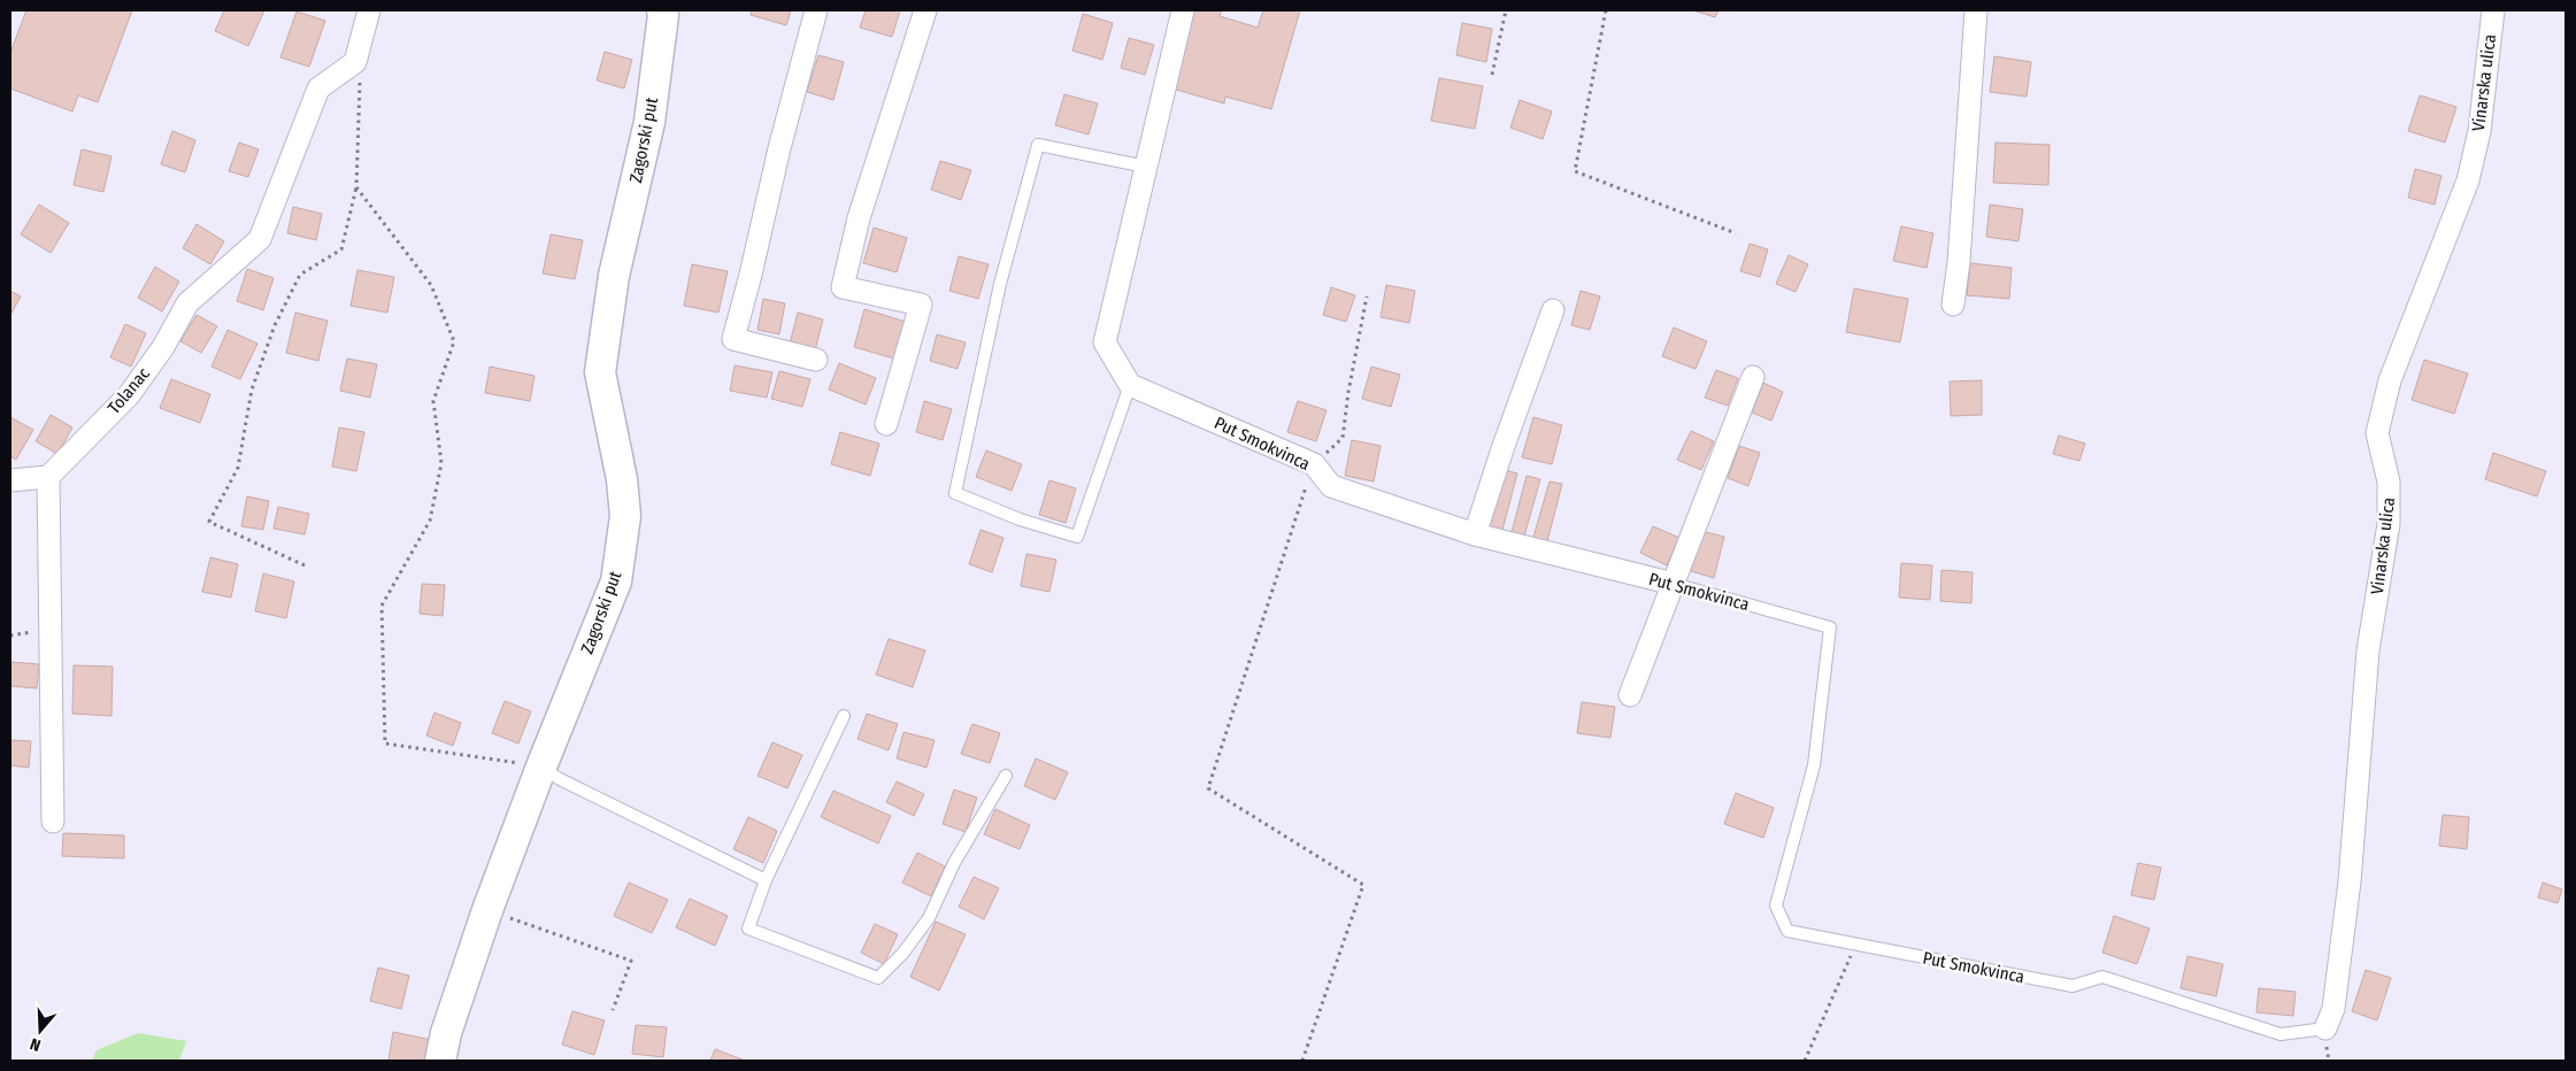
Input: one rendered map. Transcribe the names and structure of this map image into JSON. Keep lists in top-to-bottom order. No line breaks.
{"streets":{"main road":["Zagorski put"],"street":["Vinarska ulica","Tolanac","Put Smokvinca"]},"crossings":[["Vinarska ulica","Put Smokvinca"]],"north":"bottom"}
